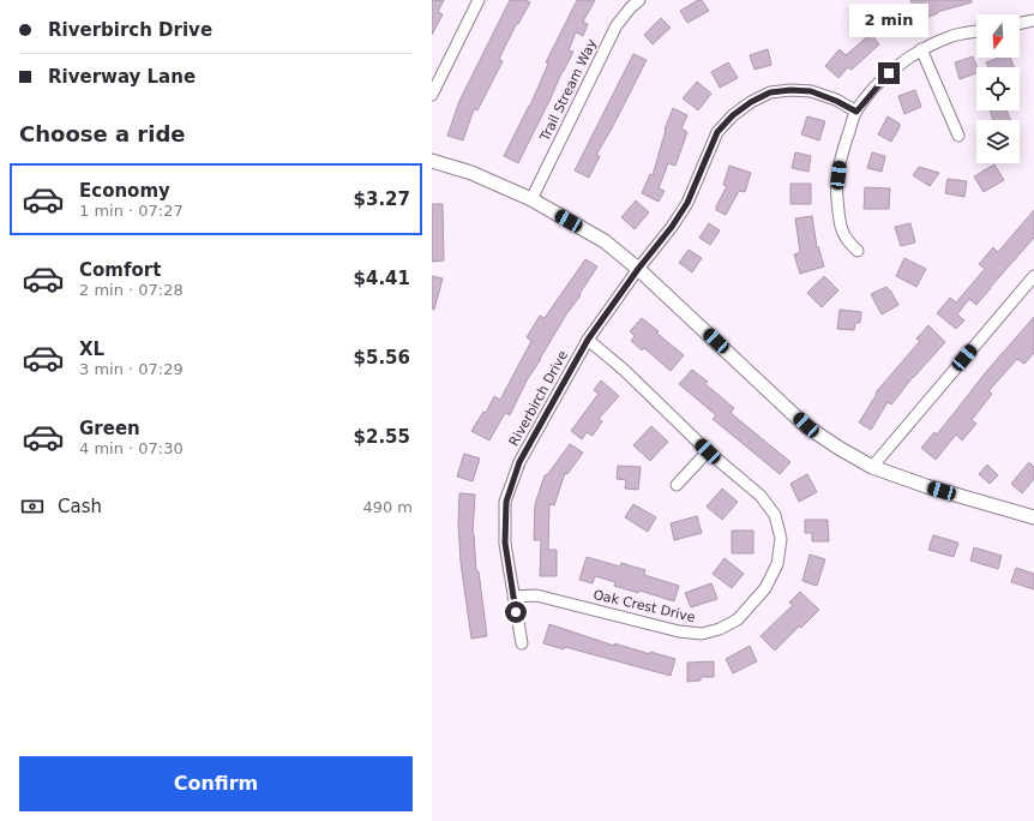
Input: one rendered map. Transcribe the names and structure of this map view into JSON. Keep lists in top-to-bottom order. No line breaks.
{"streets":{"street":["Trail Stream Way","Riverbirch Drive","Oak Crest Drive"]},"crossings":[["Riverbirch Drive","Oak Crest Drive"]],"north":"bottom","page":{"banner":["Riverbirch Drive","Riverway Lane"],"bubble":"2 min","heading":"Choose a ride","list":[{"name":"Economy","note":"1 min · 07:27","value":"$3.27"},{"name":"Comfort","note":"2 min · 07:28","value":"$4.41"},{"name":"XL","note":"3 min · 07:29","value":"$5.56"},{"name":"Green","note":"4 min · 07:30","value":"$2.55"}],"pay":["Cash","490 m"],"buttons":"Confirm"}}
